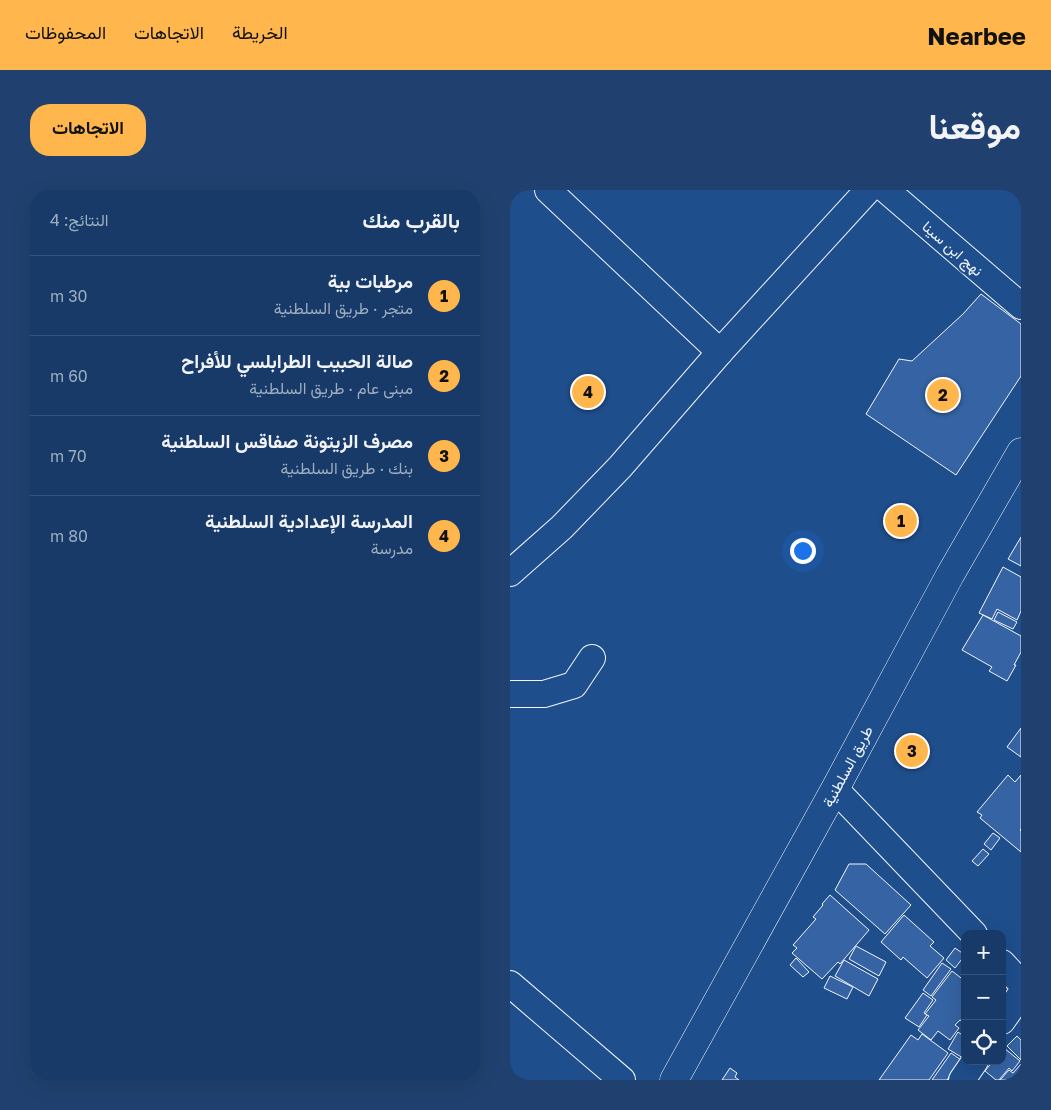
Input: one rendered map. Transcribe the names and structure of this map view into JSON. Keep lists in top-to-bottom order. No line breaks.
{"streets":{"main road":["طريق السلطنية"],"street":["نهج ابن سينا"]},"page":{"header":"Nearbee","nav":["الخريطة","الاتجاهات","المحفوظات"],"title":"موقعنا","buttons":"الاتجاهات","heading":["بالقرب منك","النتائج: 4"],"list":[{"mark":"1","name":"مرطبات بية","note":"متجر · طريق السلطنية","value":"30 m"},{"mark":"2","name":"صالة الحبيب الطرابلسي للأفراح","note":"مبنى عام · طريق السلطنية","value":"60 m"},{"mark":"3","name":"مصرف الزيتونة صفاقس السلطنية","note":"بنك · طريق السلطنية","value":"70 m"},{"mark":"4","name":"المدرسة الإعدادية السلطنية","note":"مدرسة","value":"80 m"}],"pins":["4","2","1","3"],"map_buttons":["+","−"]}}
